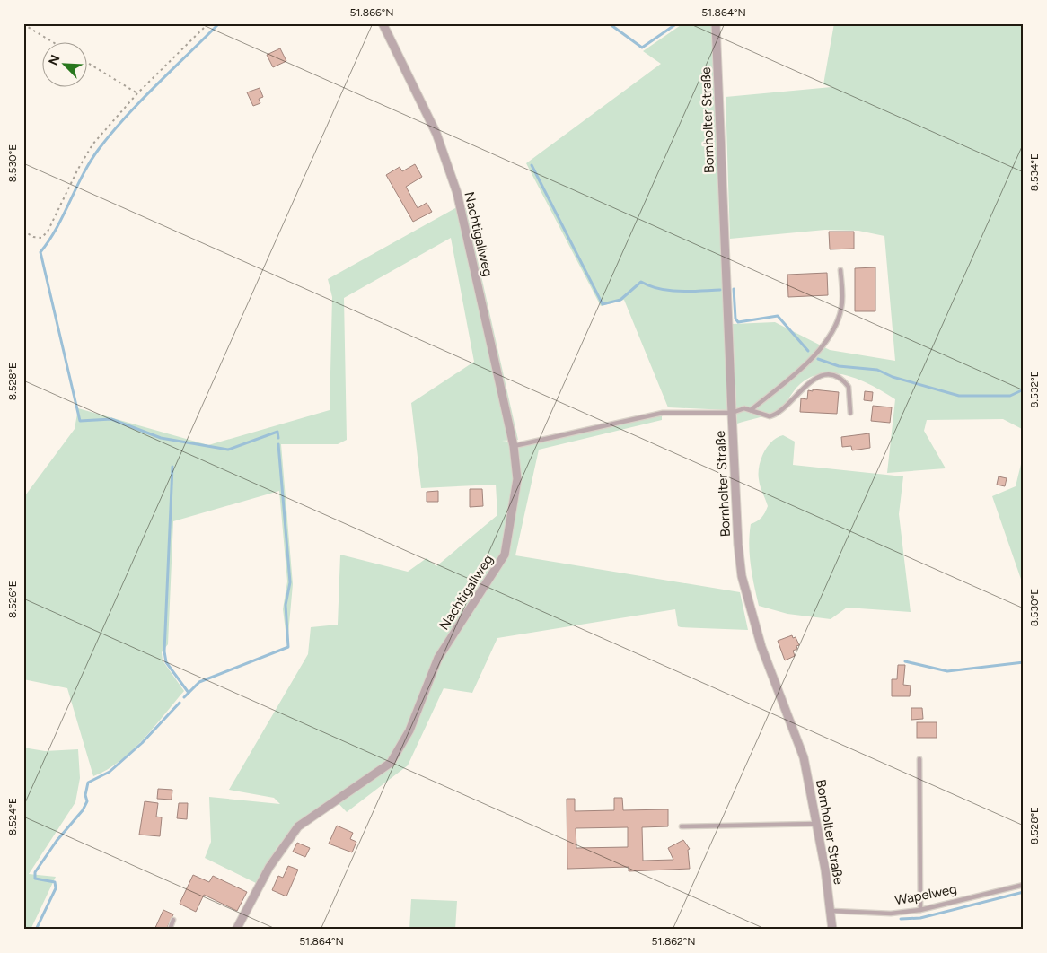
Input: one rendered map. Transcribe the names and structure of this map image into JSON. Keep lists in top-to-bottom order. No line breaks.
{"streets":{"street":["Bornholter Straße","Nachtigallweg"],"lane":["Wapelweg"]},"crossings":[["Bornholter Straße","Wapelweg"]],"north":"top left","coordinates":["51.866°N","51.864°N","8.530°E","8.534°E","8.528°E","8.532°E","8.526°E","8.524°E","51.862°N"]}
